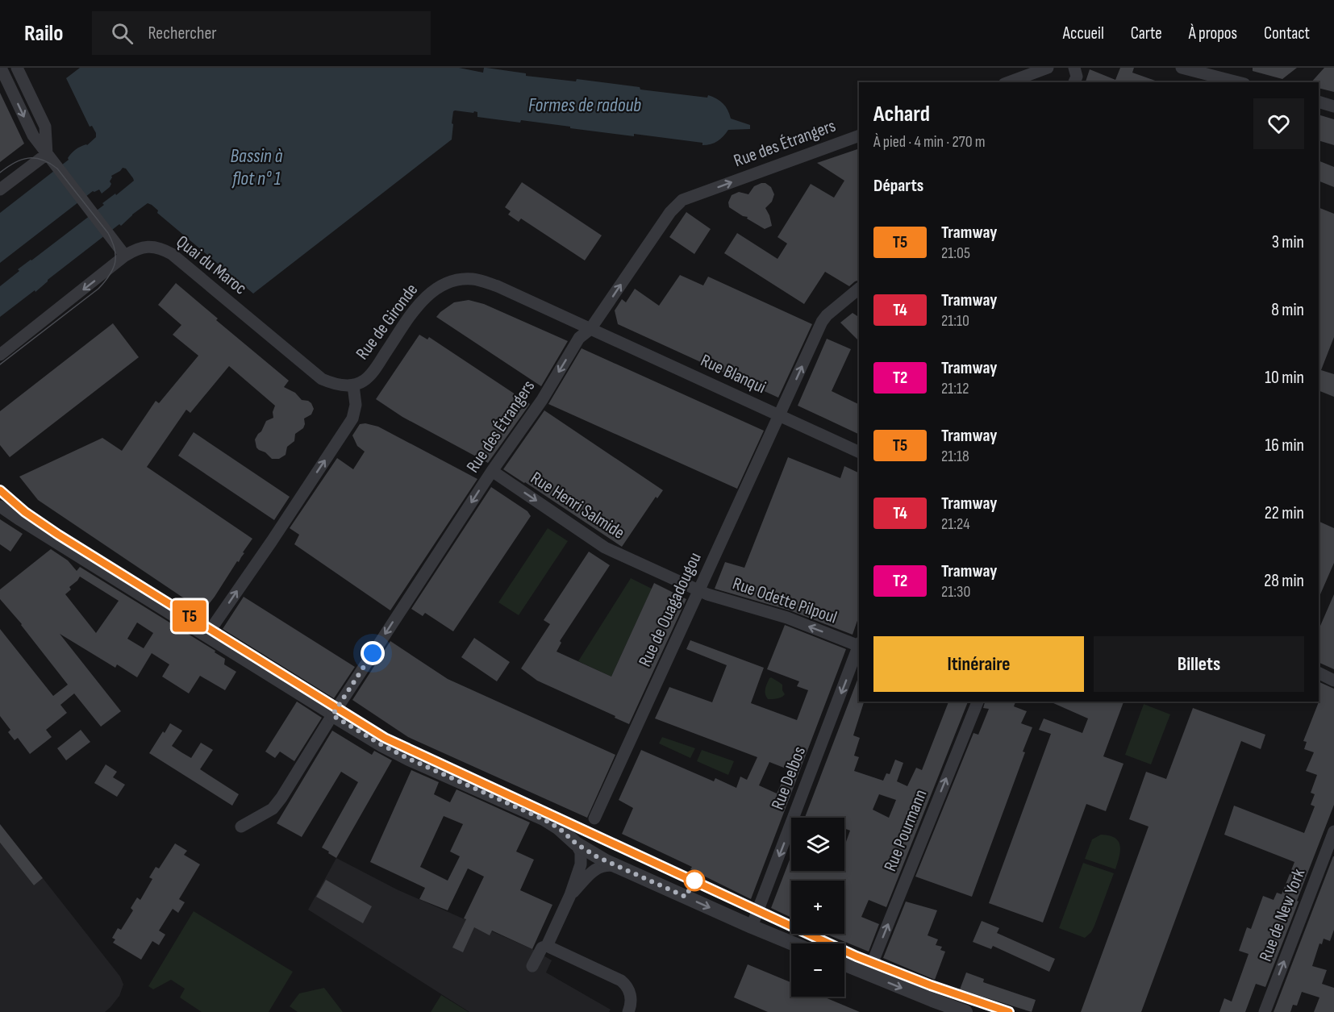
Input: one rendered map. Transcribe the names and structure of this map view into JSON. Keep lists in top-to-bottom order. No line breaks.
{"streets":{"street":["Rue des Étrangers","Quai du Maroc","Rue de Gironde","Rue Blanqui","Rue Henri Salmide","Rue Odette Pilpoul","Rue de Ouagadougou","Rue Delbos","Rue Pourmann","Rue de New York"]},"crossings":[["Rue des Étrangers","Rue de Gironde"],["Rue des Étrangers","Rue Blanqui"],["Rue des Étrangers","Rue Henri Salmide"],["Quai du Maroc","Rue de Gironde"],["Rue de Gironde","Rue Blanqui"],["Rue Blanqui","Rue de Ouagadougou"],["Rue Henri Salmide","Rue Odette Pilpoul"],["Rue Henri Salmide","Rue de Ouagadougou"],["Rue Odette Pilpoul","Rue de Ouagadougou"]],"one_way":["Quai du Maroc","Rue de Gironde","Rue Henri Salmide","Rue Odette Pilpoul","Rue Delbos","Rue Pourmann","Rue de New York"],"water":["Formes de radoub","Bassin à flot n° 1"],"lines":["tram line T5"],"page":{"header":"Railo","search":"Rechercher","nav":["Accueil","Carte","À propos","Contact"],"on_map":"T5","heading":[["Achard","À pied · 4 min · 270 m"],"Départs"],"list":[{"mark":"T5","name":"Tramway","note":"21:05","value":"3 min"},{"mark":"T4","name":"Tramway","note":"21:10","value":"8 min"},{"mark":"T2","name":"Tramway","note":"21:12","value":"10 min"},{"mark":"T5","name":"Tramway","note":"21:18","value":"16 min"},{"mark":"T4","name":"Tramway","note":"21:24","value":"22 min"},{"mark":"T2","name":"Tramway","note":"21:30","value":"28 min"}],"buttons":["Itinéraire","Billets"],"map_buttons":["+","−"]}}
